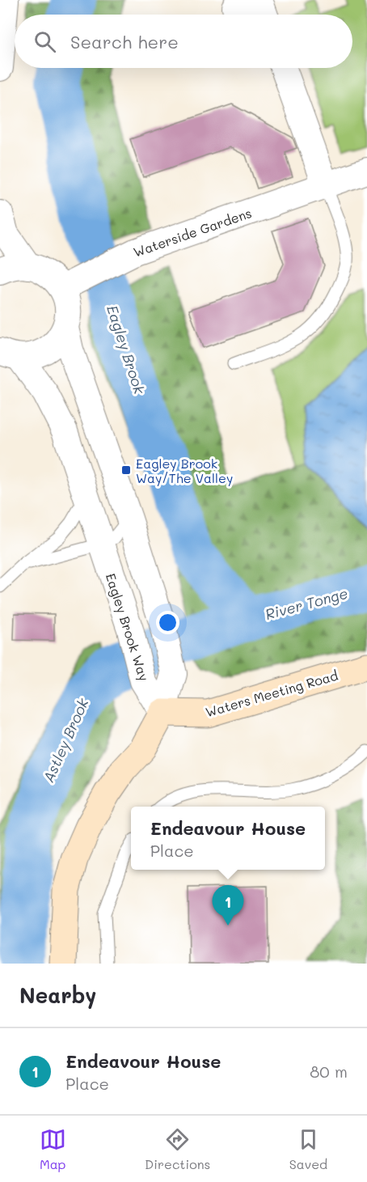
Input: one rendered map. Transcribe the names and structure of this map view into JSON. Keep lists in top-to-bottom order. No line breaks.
{"streets":{"street":["Waterside Gardens","Eagley Brook Way","Waters Meeting Road"]},"crossings":[["Eagley Brook Way","Waters Meeting Road"]],"water":["Eagley Brook","River Tonge","Astley Brook"],"places":{"transit":["Eagley Brook Way/The Valley"]},"page":{"search":"Search here","popup":["Endeavour House","Place"],"pins":"1","heading":"Nearby","list":[{"mark":"1","name":"Endeavour House","note":"Place","value":"80 m"}],"nav":["Map","Directions","Saved"]}}
